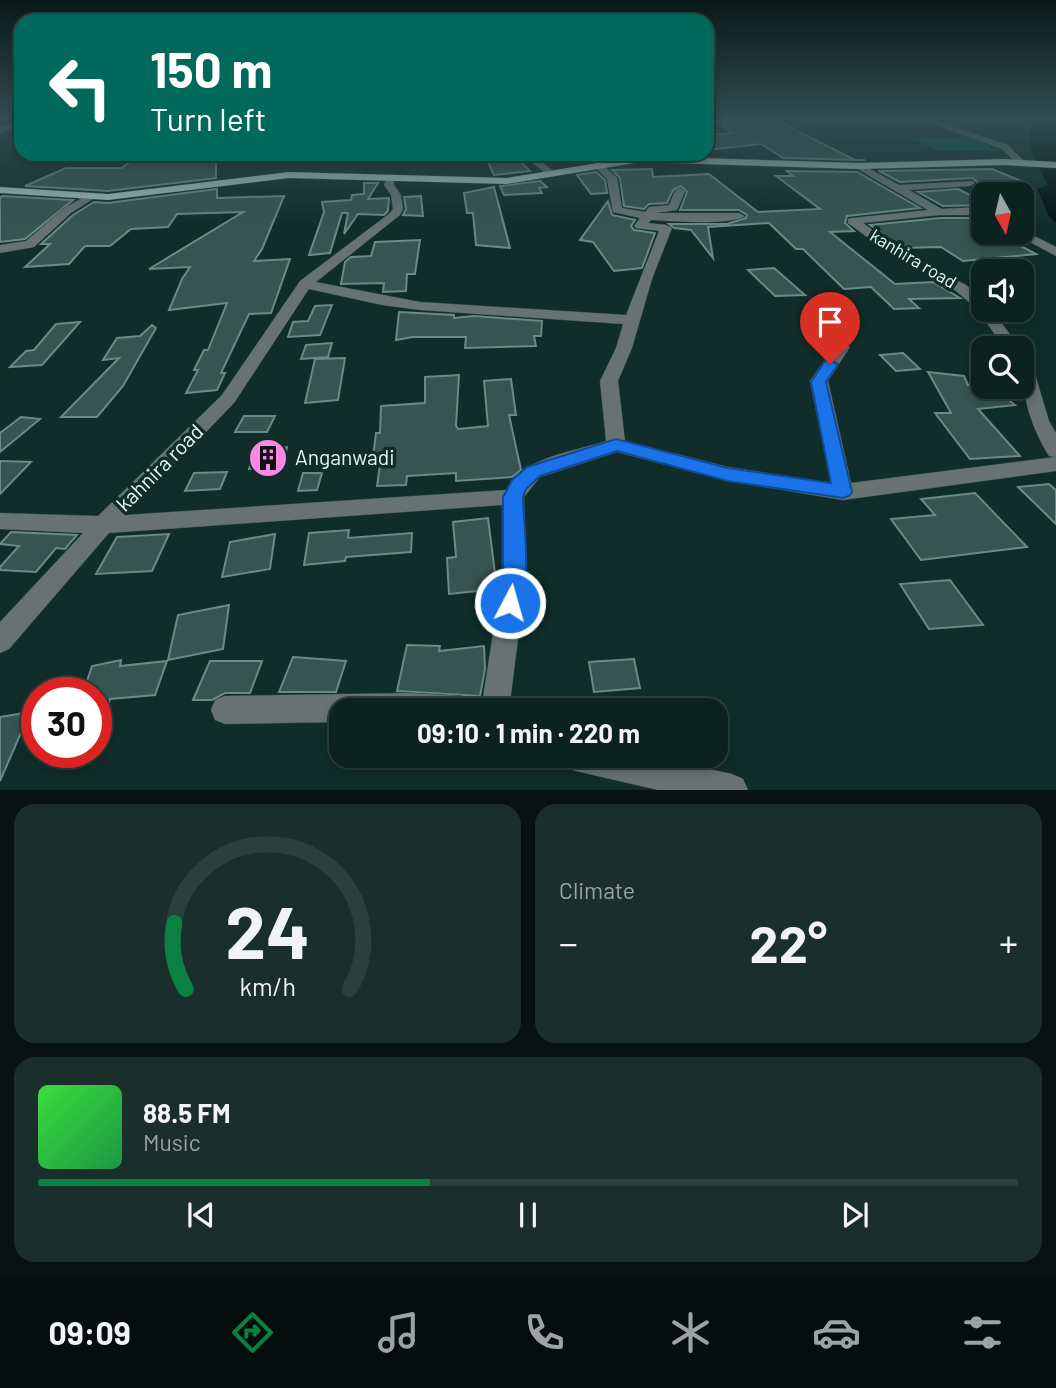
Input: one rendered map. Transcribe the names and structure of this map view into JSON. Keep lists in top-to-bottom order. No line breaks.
{"streets":{"street":["kanhira road","kahnira road"]},"places":{"building":["Anganwadi"]},"north":"bottom","page":{"turn":["150 m","Turn left"],"limit":"30","trip":"09:10 · 1 min · 220 m","tile":"Climate","heat":["−","22°","+"],"song":["88.5 FM","Music"],"tabs":"09:09","gauge":["24","km/h"]}}
